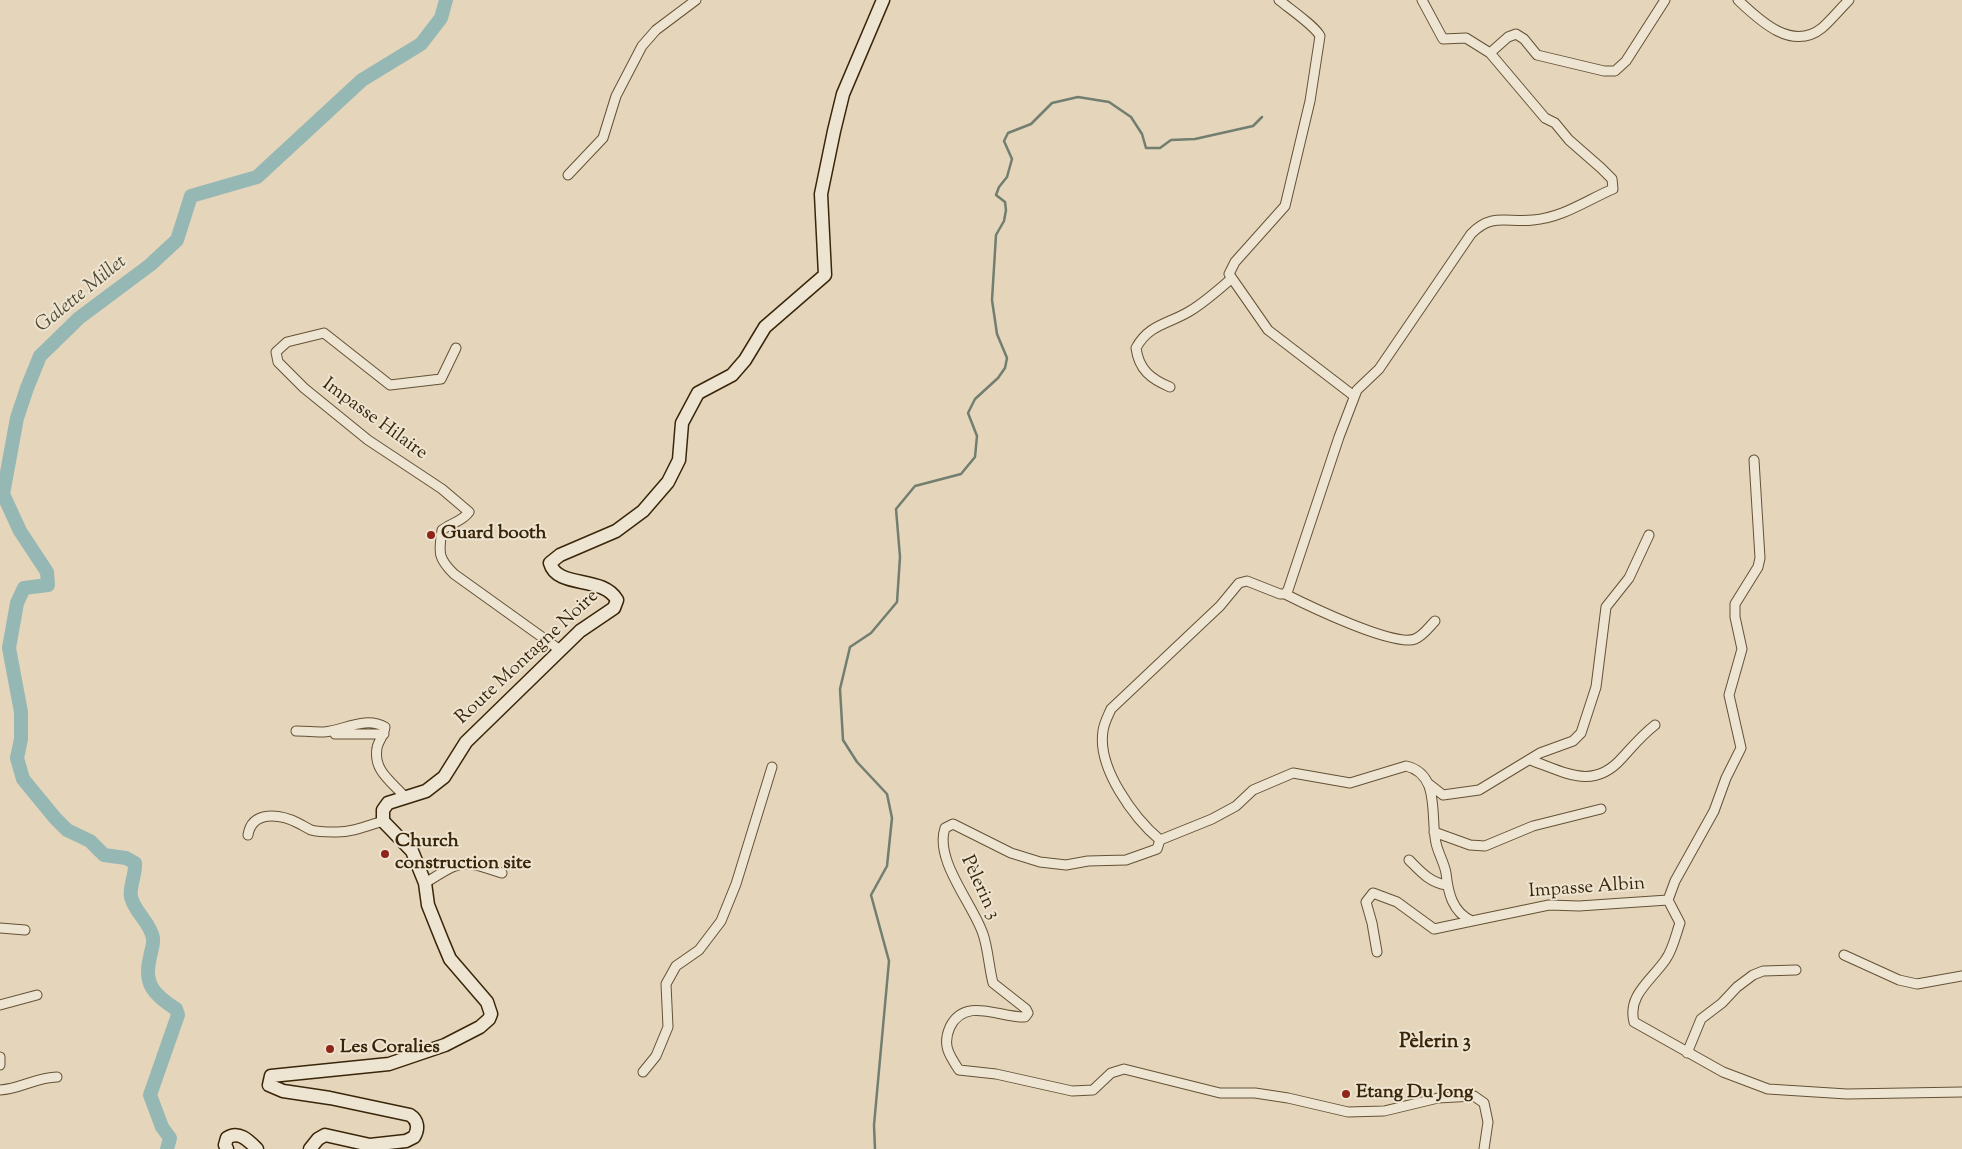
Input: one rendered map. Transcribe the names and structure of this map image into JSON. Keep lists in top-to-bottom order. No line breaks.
{"streets":{"street":["Impasse Hilaire","Route Montagne Noire","Pèlerin 3","Impasse Albin"]},"crossings":[["Impasse Hilaire","Route Montagne Noire"]],"districts":["Pèlerin 3"],"water":["Galette Millet"],"places":["Guard booth","Church construction site","Les Coralies","Etang Du Jong"]}
